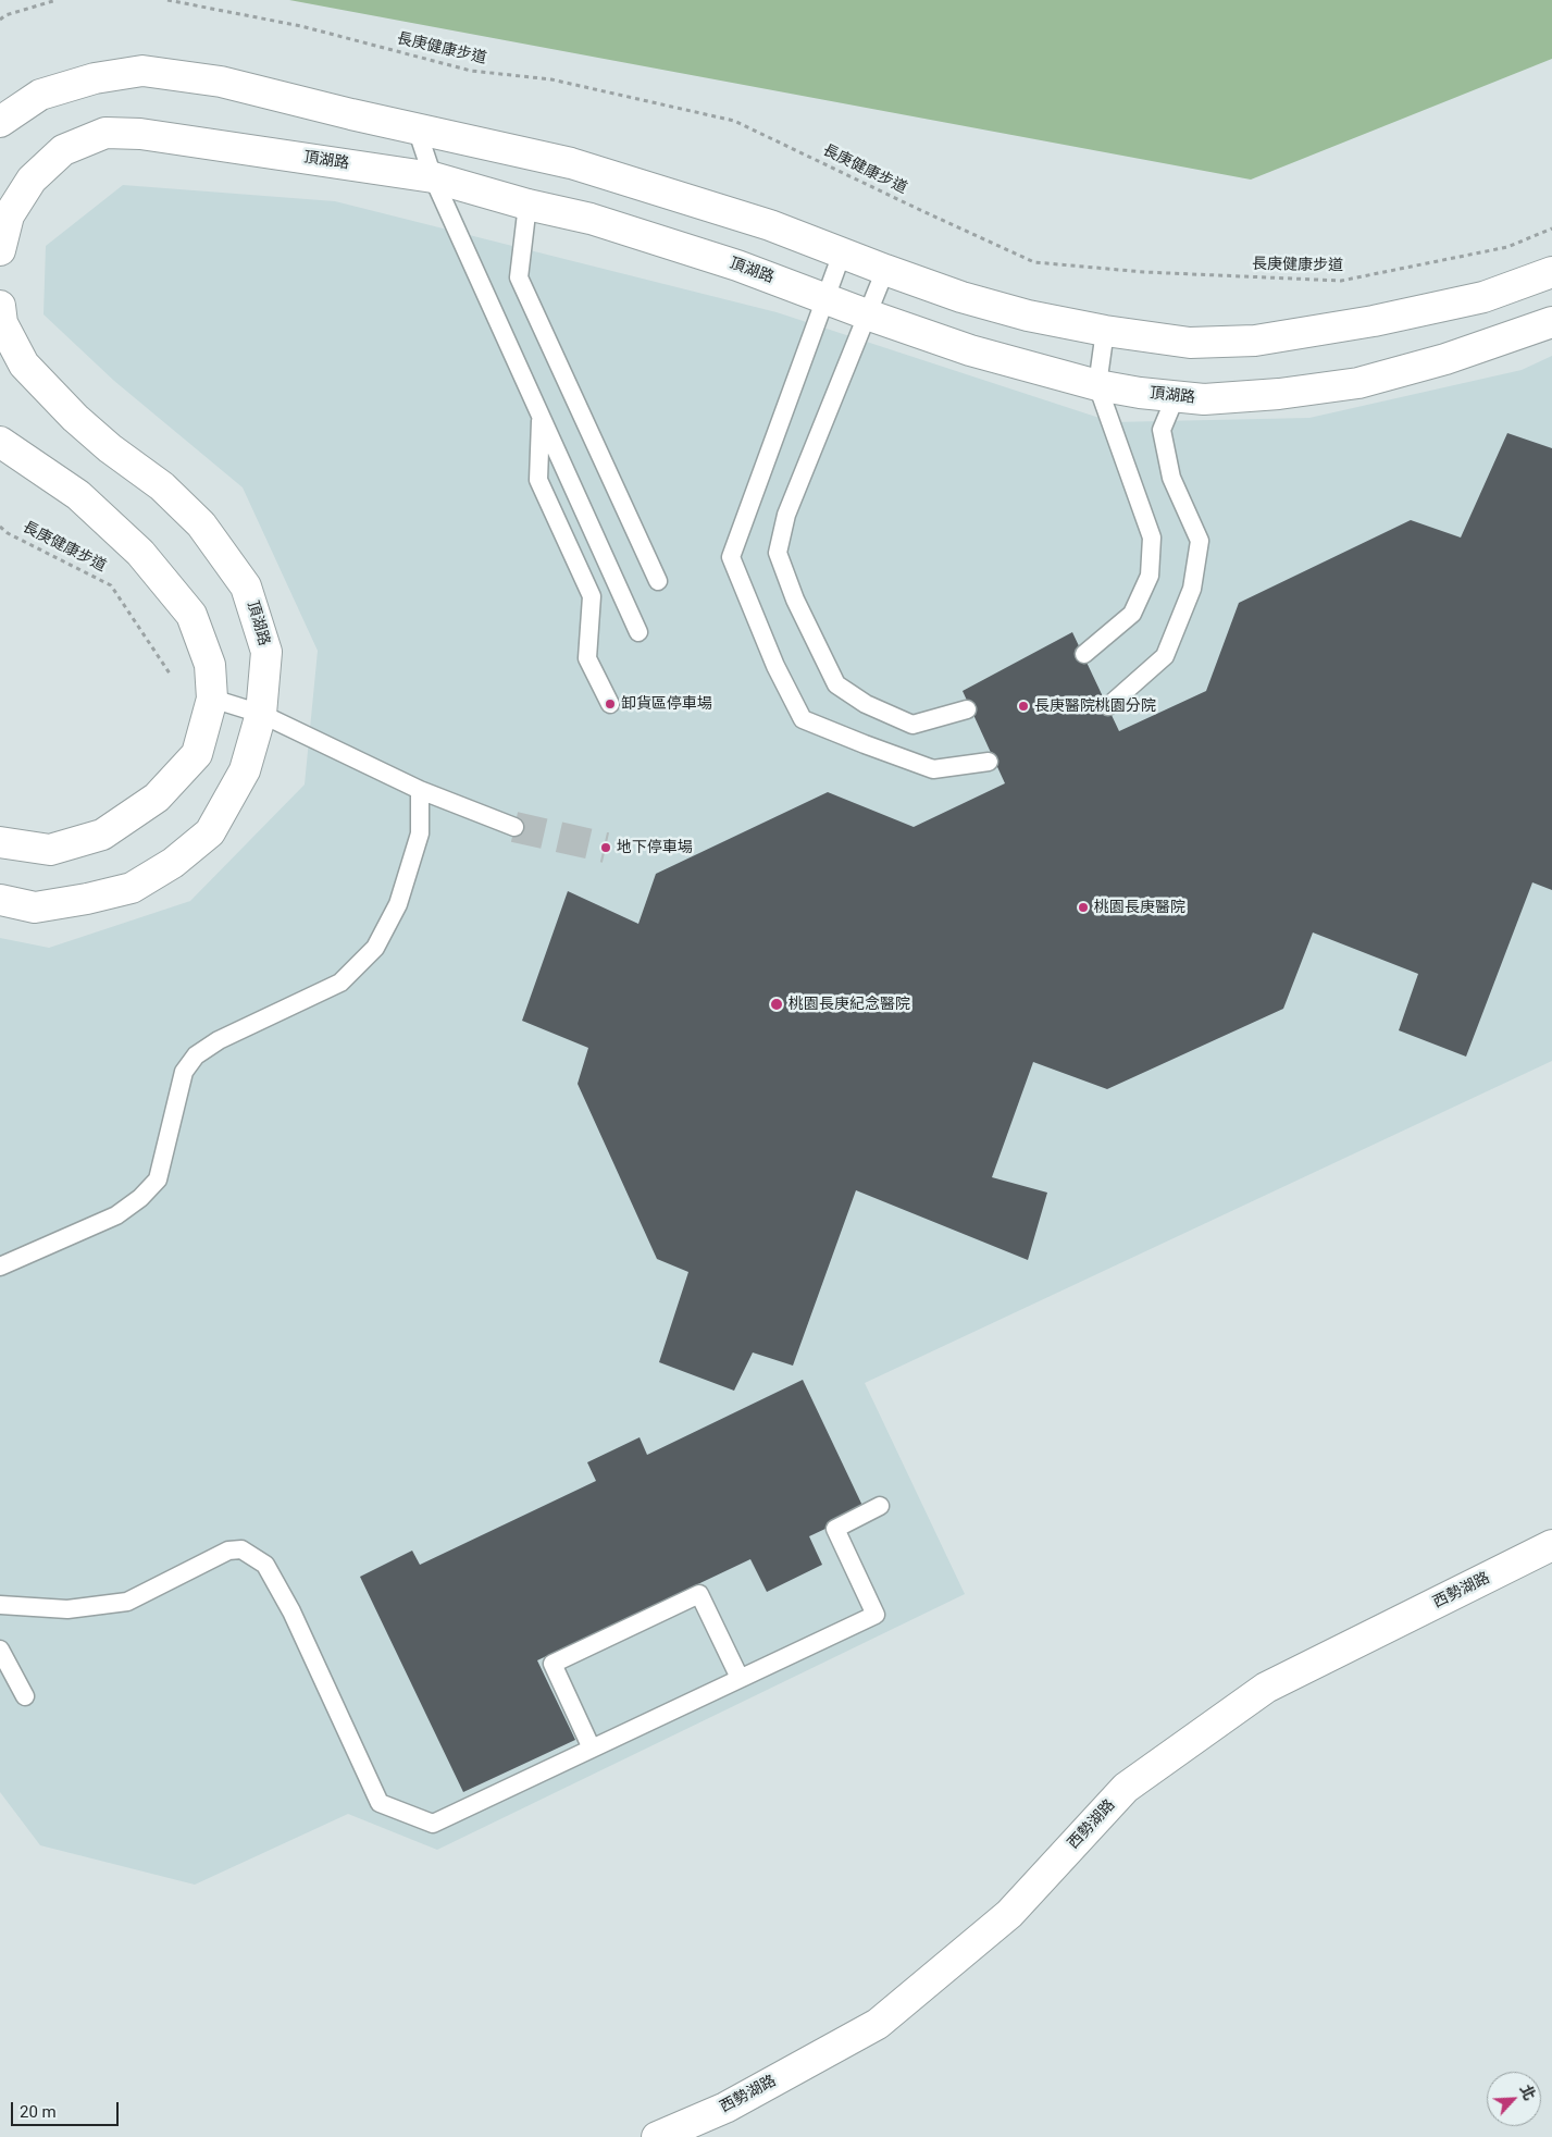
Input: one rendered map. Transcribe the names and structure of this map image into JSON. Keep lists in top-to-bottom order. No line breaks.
{"streets":{"street":["頂湖路","西勢湖路"],"path":["長庚健康步道"]},"places":["卸貨區停車場","長庚醫院桃園分院","地下停車場","桃園長庚醫院","桃園長庚紀念醫院"],"scale_bar":"20 m","north":"top right"}
